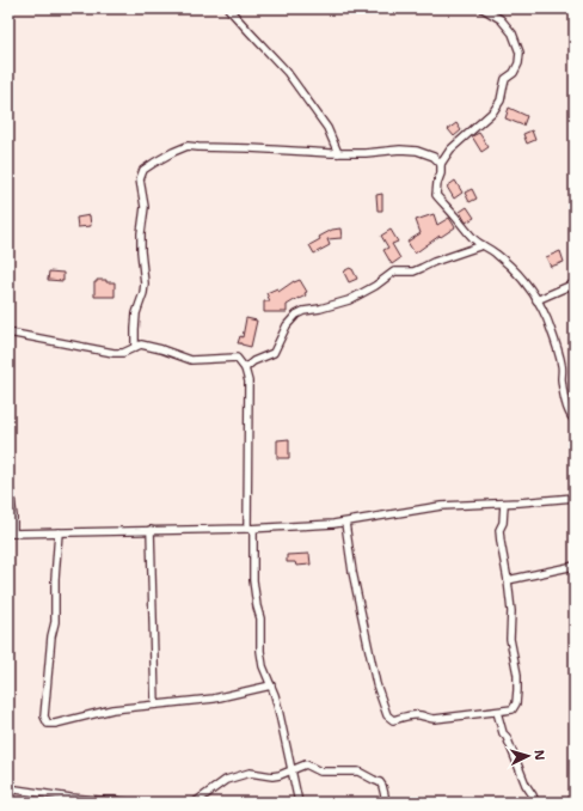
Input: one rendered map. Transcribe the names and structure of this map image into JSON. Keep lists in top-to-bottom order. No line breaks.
{"north":"right"}
